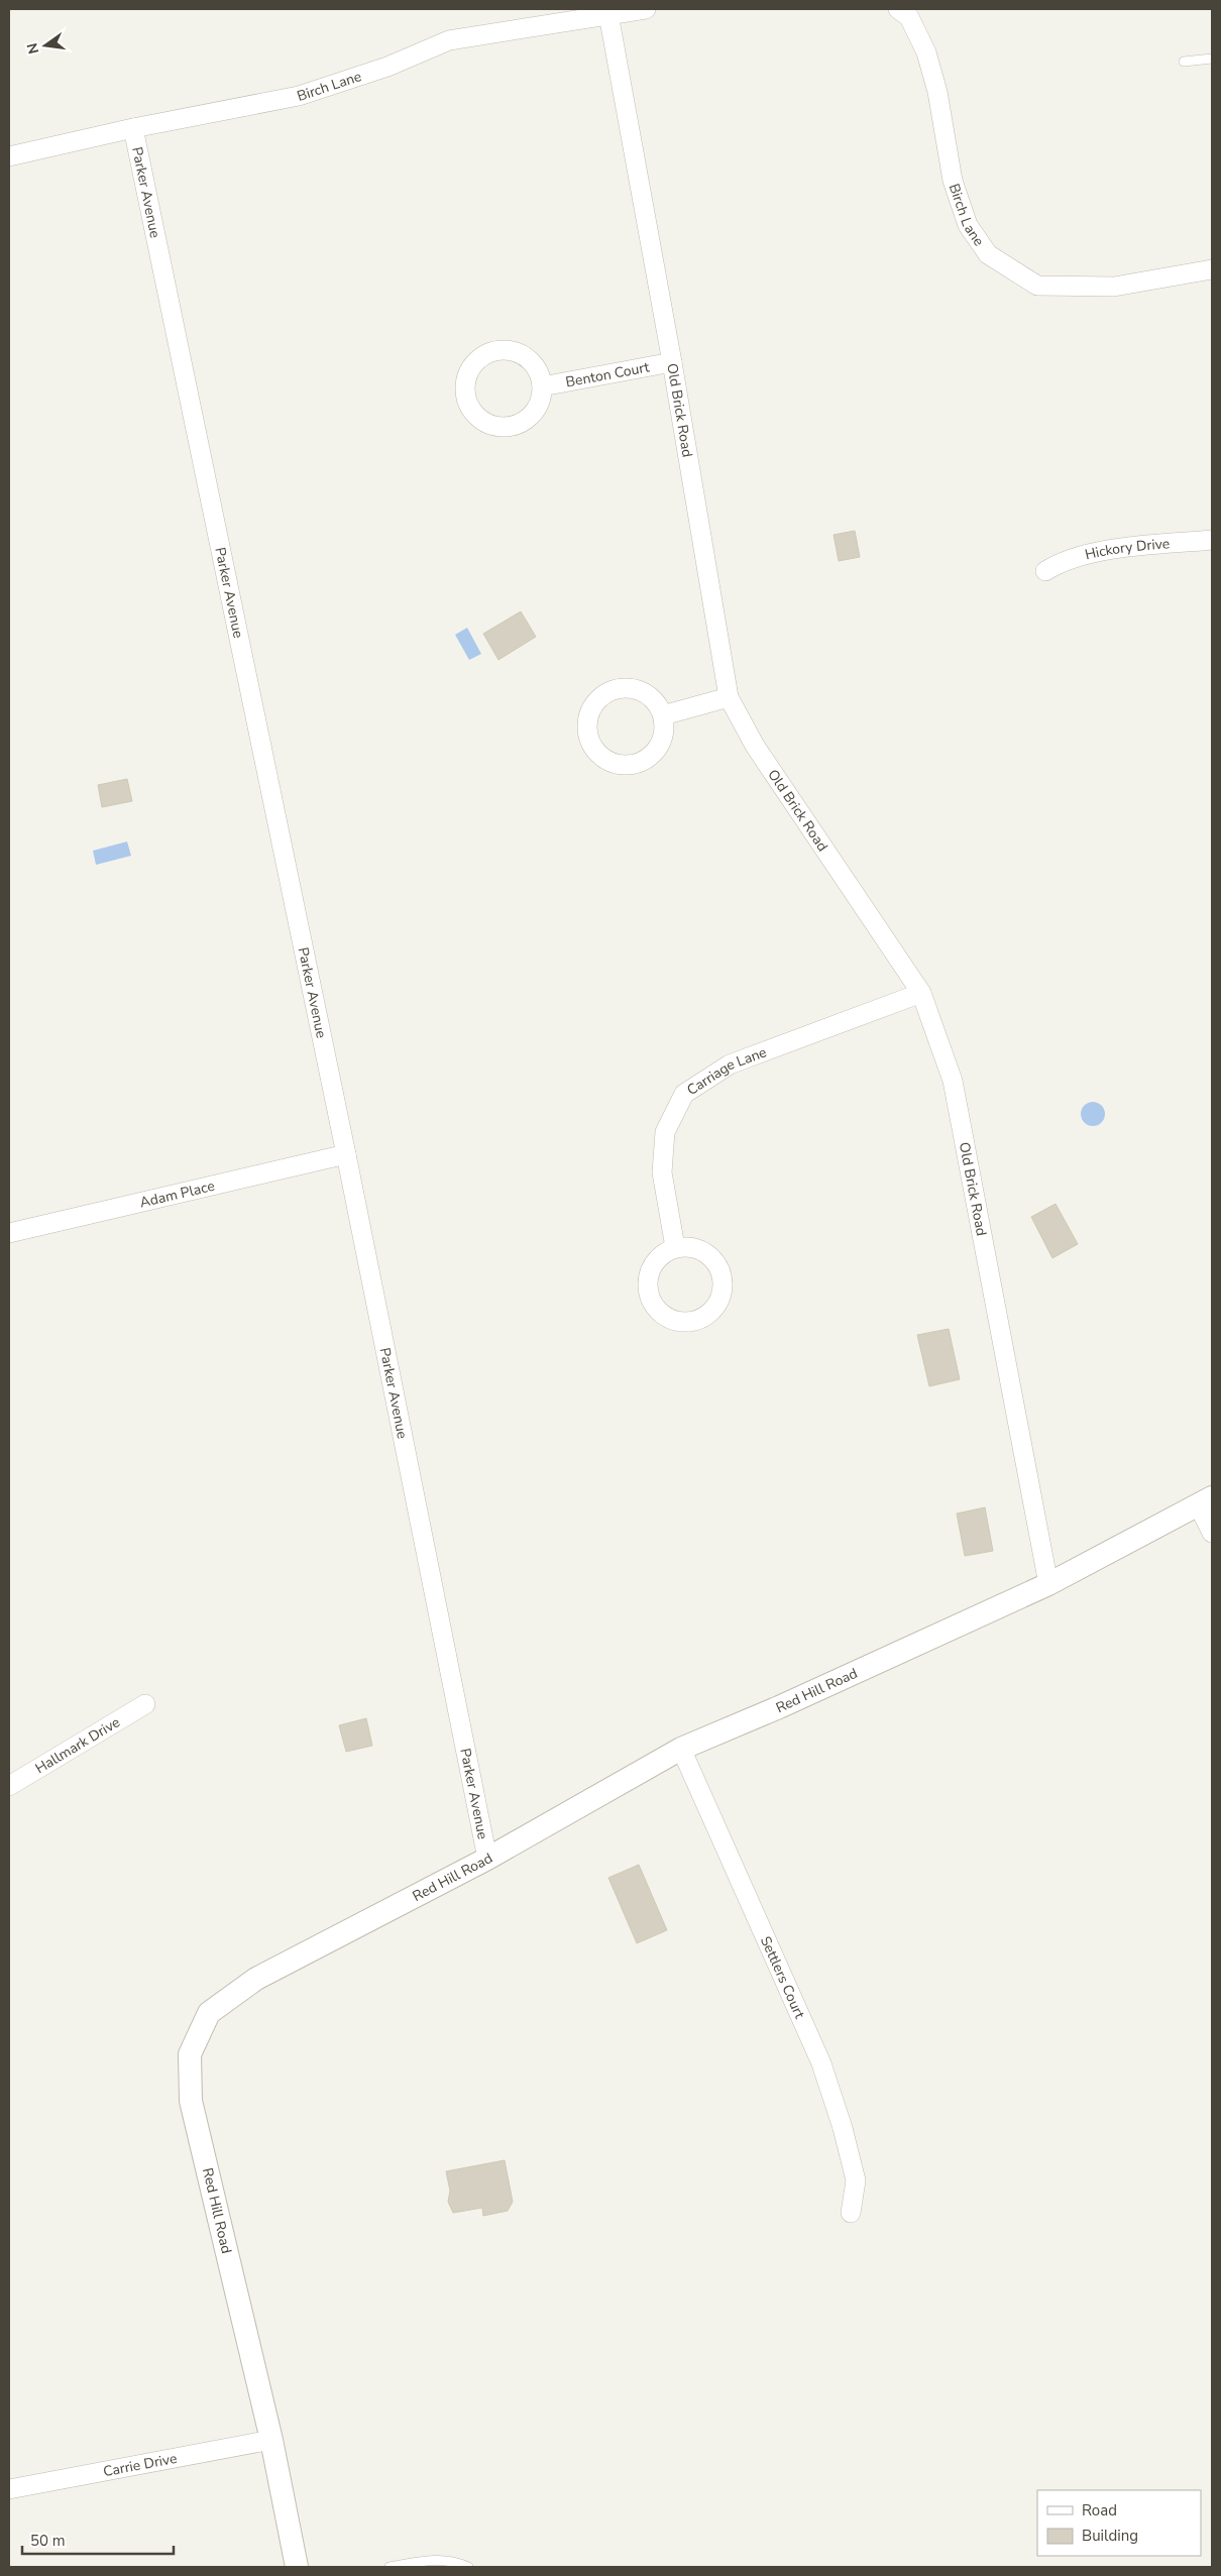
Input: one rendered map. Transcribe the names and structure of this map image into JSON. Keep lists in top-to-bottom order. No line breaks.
{"streets":{"street":["Birch Lane","Parker Avenue","Benton Court","Old Brick Road","Hickory Drive","Carriage Lane","Adam Place","Red Hill Road","Hallmark Drive","Settlers Court","Carrie Drive"]},"crossings":[["Birch Lane","Parker Avenue"],["Birch Lane","Old Brick Road"],["Parker Avenue","Adam Place"],["Parker Avenue","Red Hill Road"],["Benton Court","Old Brick Road"],["Old Brick Road","Carriage Lane"],["Old Brick Road","Red Hill Road"],["Red Hill Road","Settlers Court"],["Red Hill Road","Carrie Drive"]],"legend":["Road","Building"],"scale_bar":"50 m","north":"left"}
